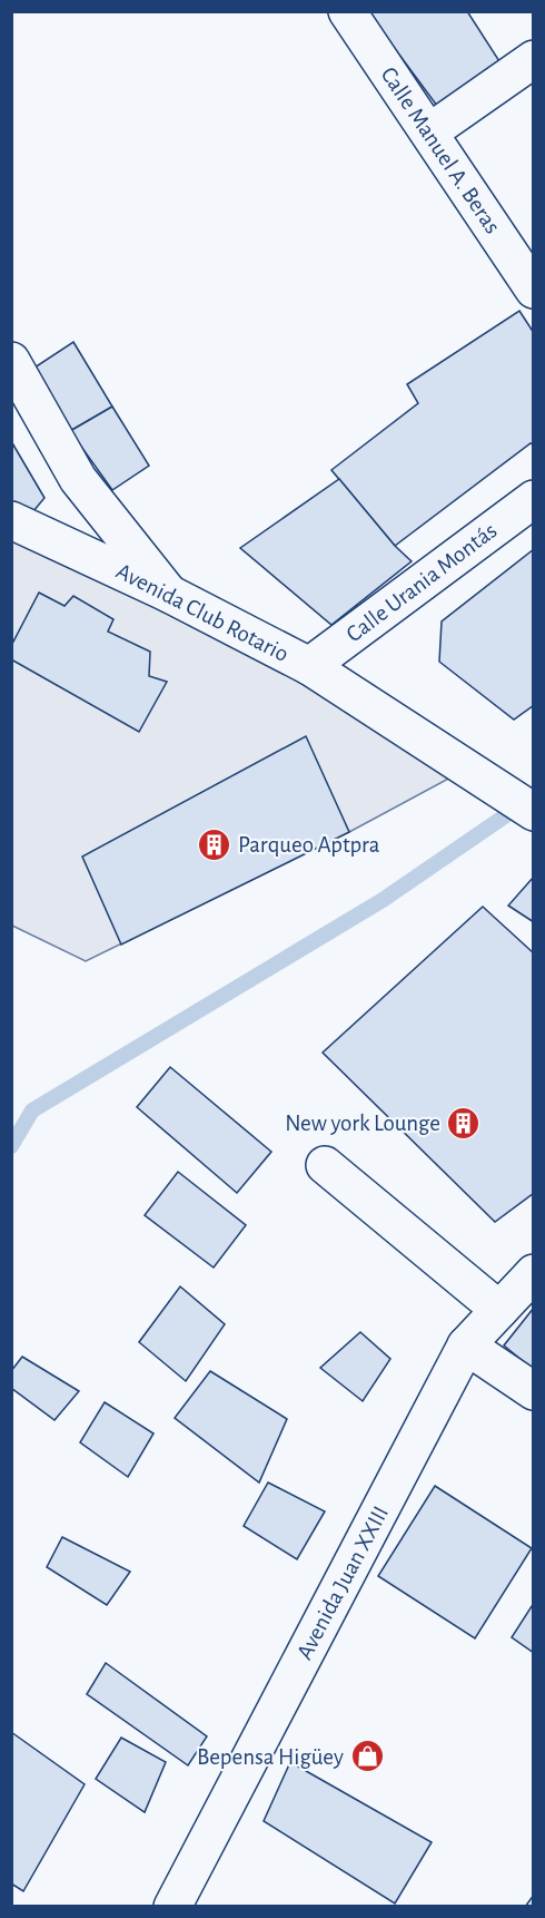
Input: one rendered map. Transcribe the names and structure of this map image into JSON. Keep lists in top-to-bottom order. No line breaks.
{"streets":{"street":["Calle Manuel A. Beras","Calle Urania Montás","Avenida Club Rotario","Avenida Juan XXIII"]},"crossings":[["Calle Urania Montás","Avenida Club Rotario"]],"places":{"building":["Parqueo Aptpra","New york Lounge"],"shop":["Bepensa Higüey"]}}
